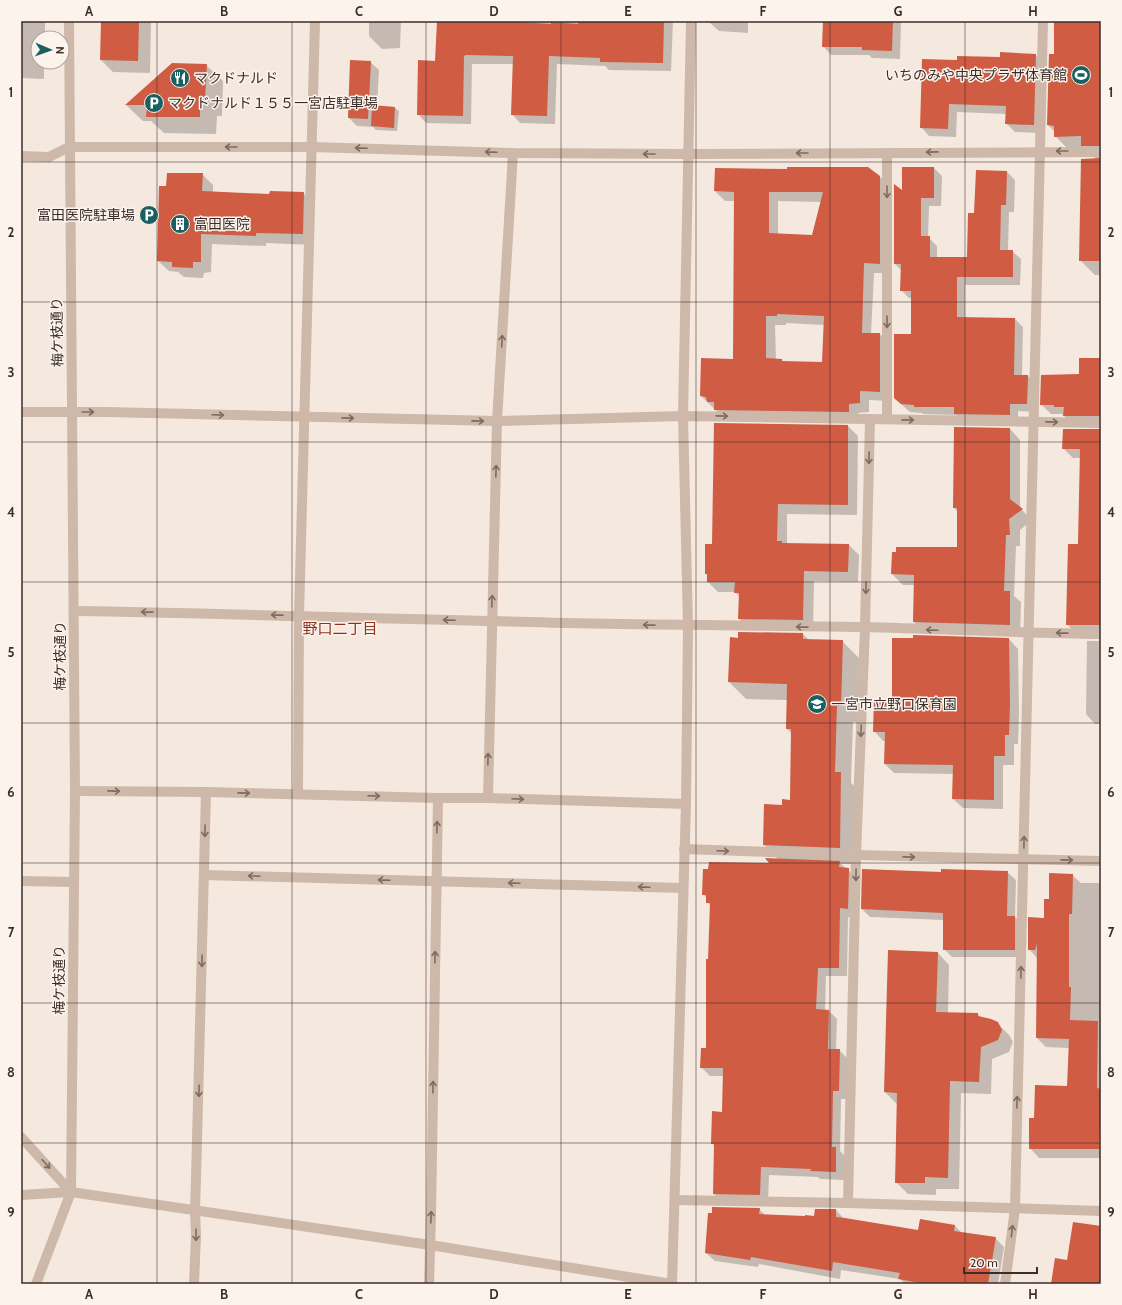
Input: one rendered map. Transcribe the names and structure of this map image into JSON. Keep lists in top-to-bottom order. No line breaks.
{"streets":{"street":["梅ケ枝通り"]},"districts":["野口二丁目"],"places":{"sports":["いちのみや中央プラザ体育館"],"restaurant":["マクドナルド"],"parking":["マクドナルド１５５一宮店駐車場","富田医院駐車場"],"building":["富田医院"],"school or university":["一宮市立野口保育園"]},"scale_bar":"20 m","north":"right","grid":{"columns":["A","B","C","D","E","F","G","H"],"rows":["1","2","3","4","5","6","7","8","9"]}}
